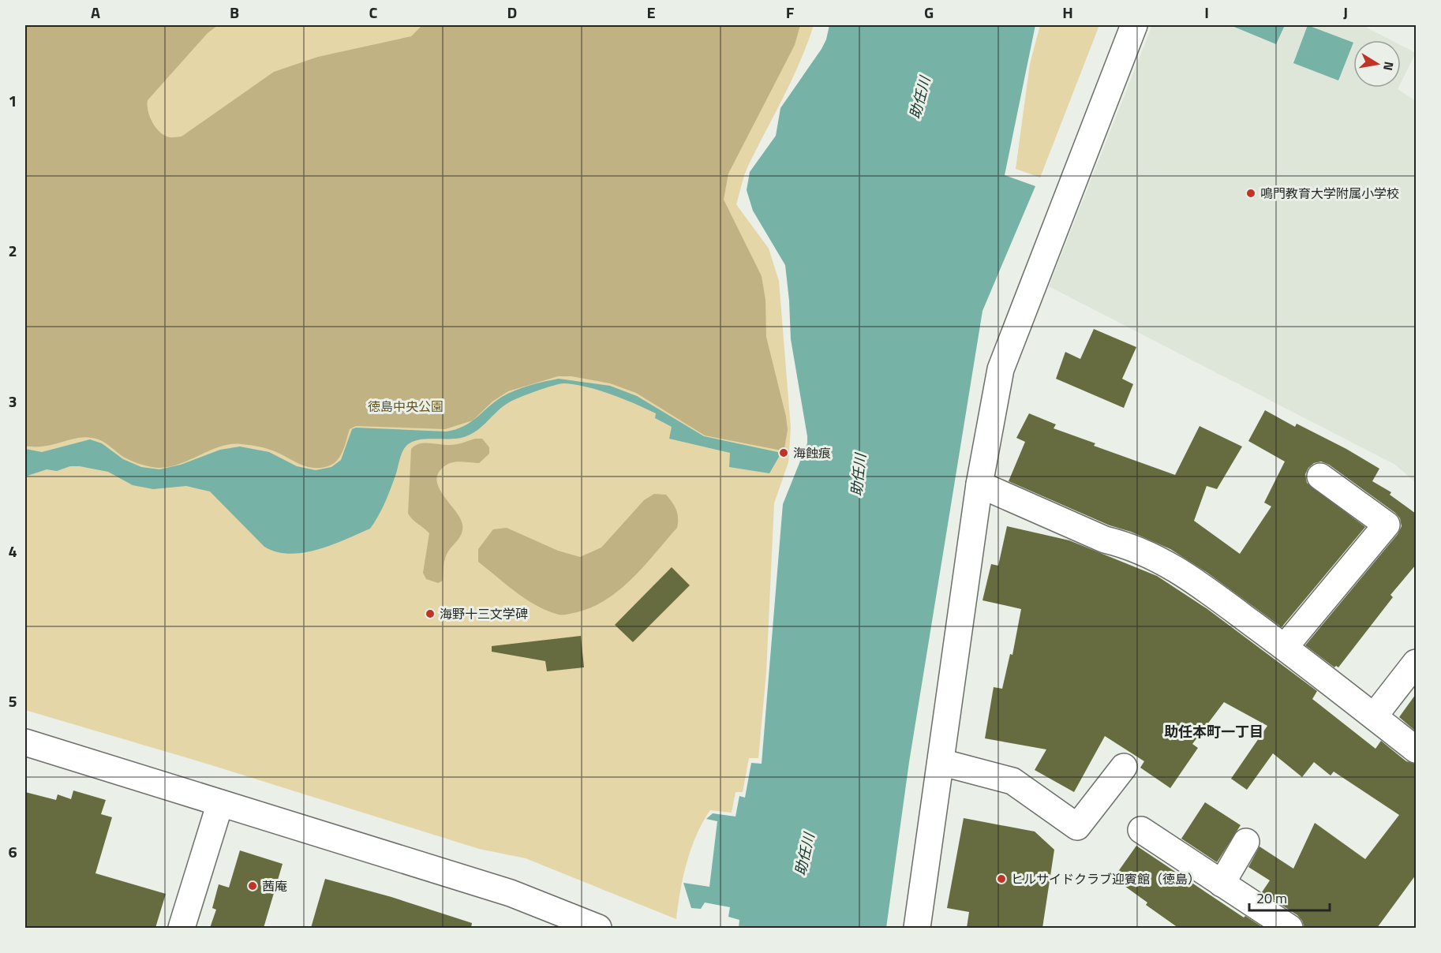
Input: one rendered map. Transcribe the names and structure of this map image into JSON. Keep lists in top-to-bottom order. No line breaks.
{"districts":["助任本町一丁目"],"water":["助任川"],"parks":["徳島中央公園"],"places":["鳴門教育大学附属小学校","海蝕痕","海野十三文学碑","ヒルサイドクラブ迎賓館（徳島）","茜庵"],"scale_bar":"20 m","north":"right","grid":{"columns":["A","B","C","D","E","F","G","H","I","J"],"rows":["1","2","3","4","5","6"]}}
